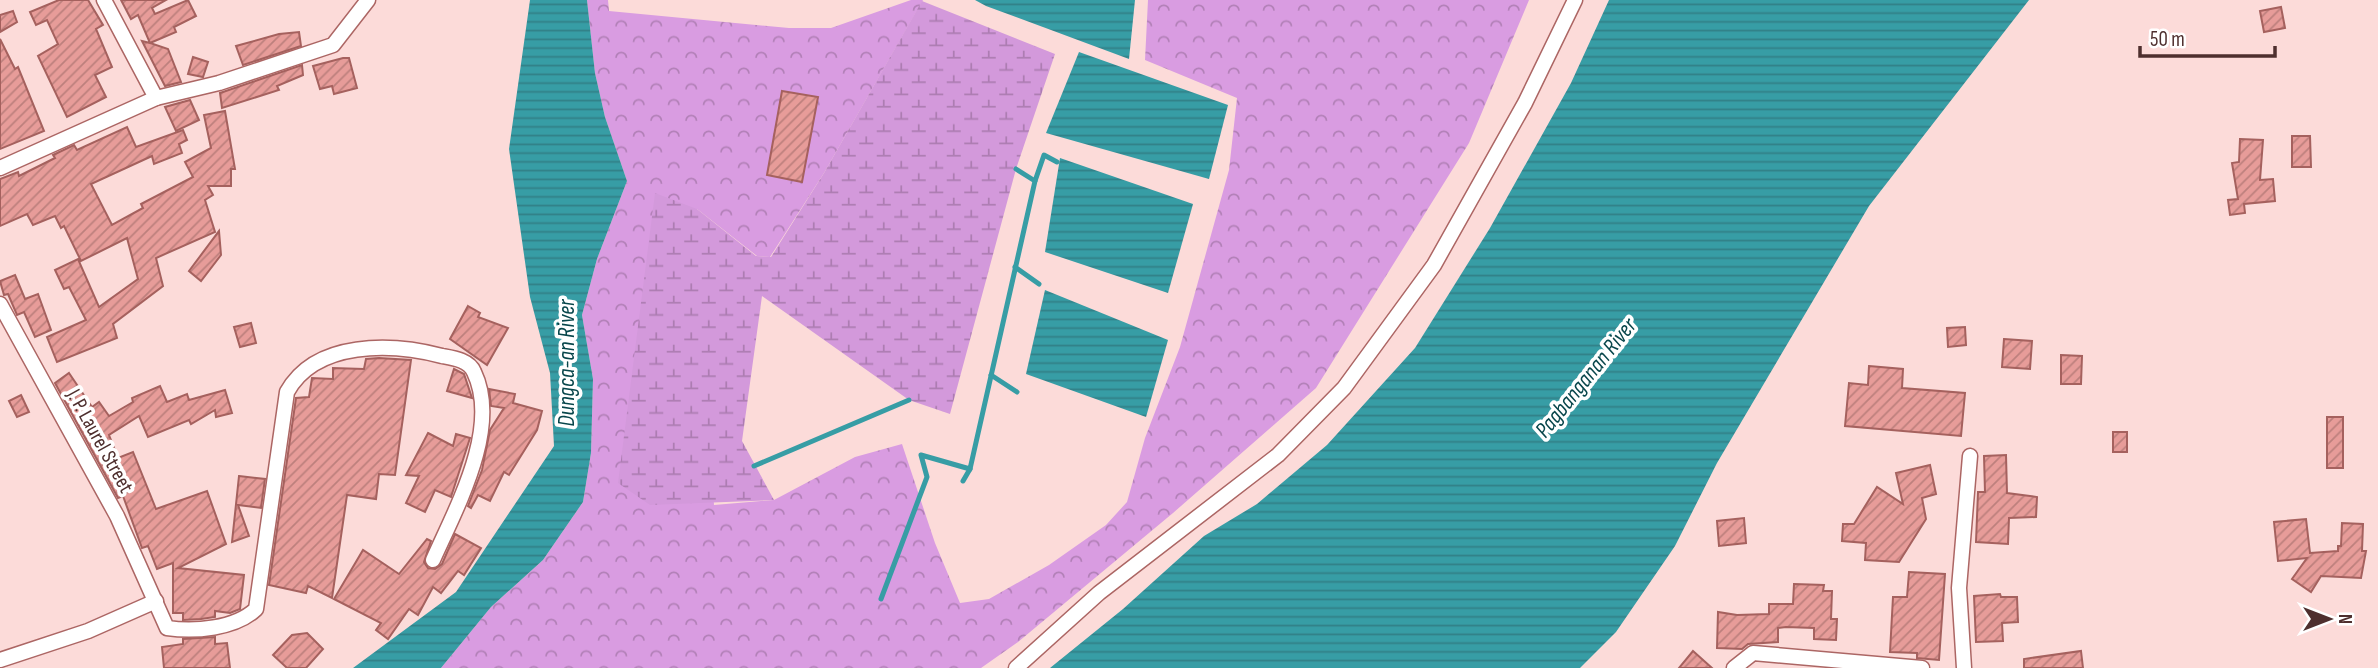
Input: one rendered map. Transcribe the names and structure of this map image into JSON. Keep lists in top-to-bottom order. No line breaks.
{"streets":{"street":["J. P. Laurel Street"]},"water":["Dungca-an River","Pagbanganan River"],"scale_bar":"50 m","north":"right"}
